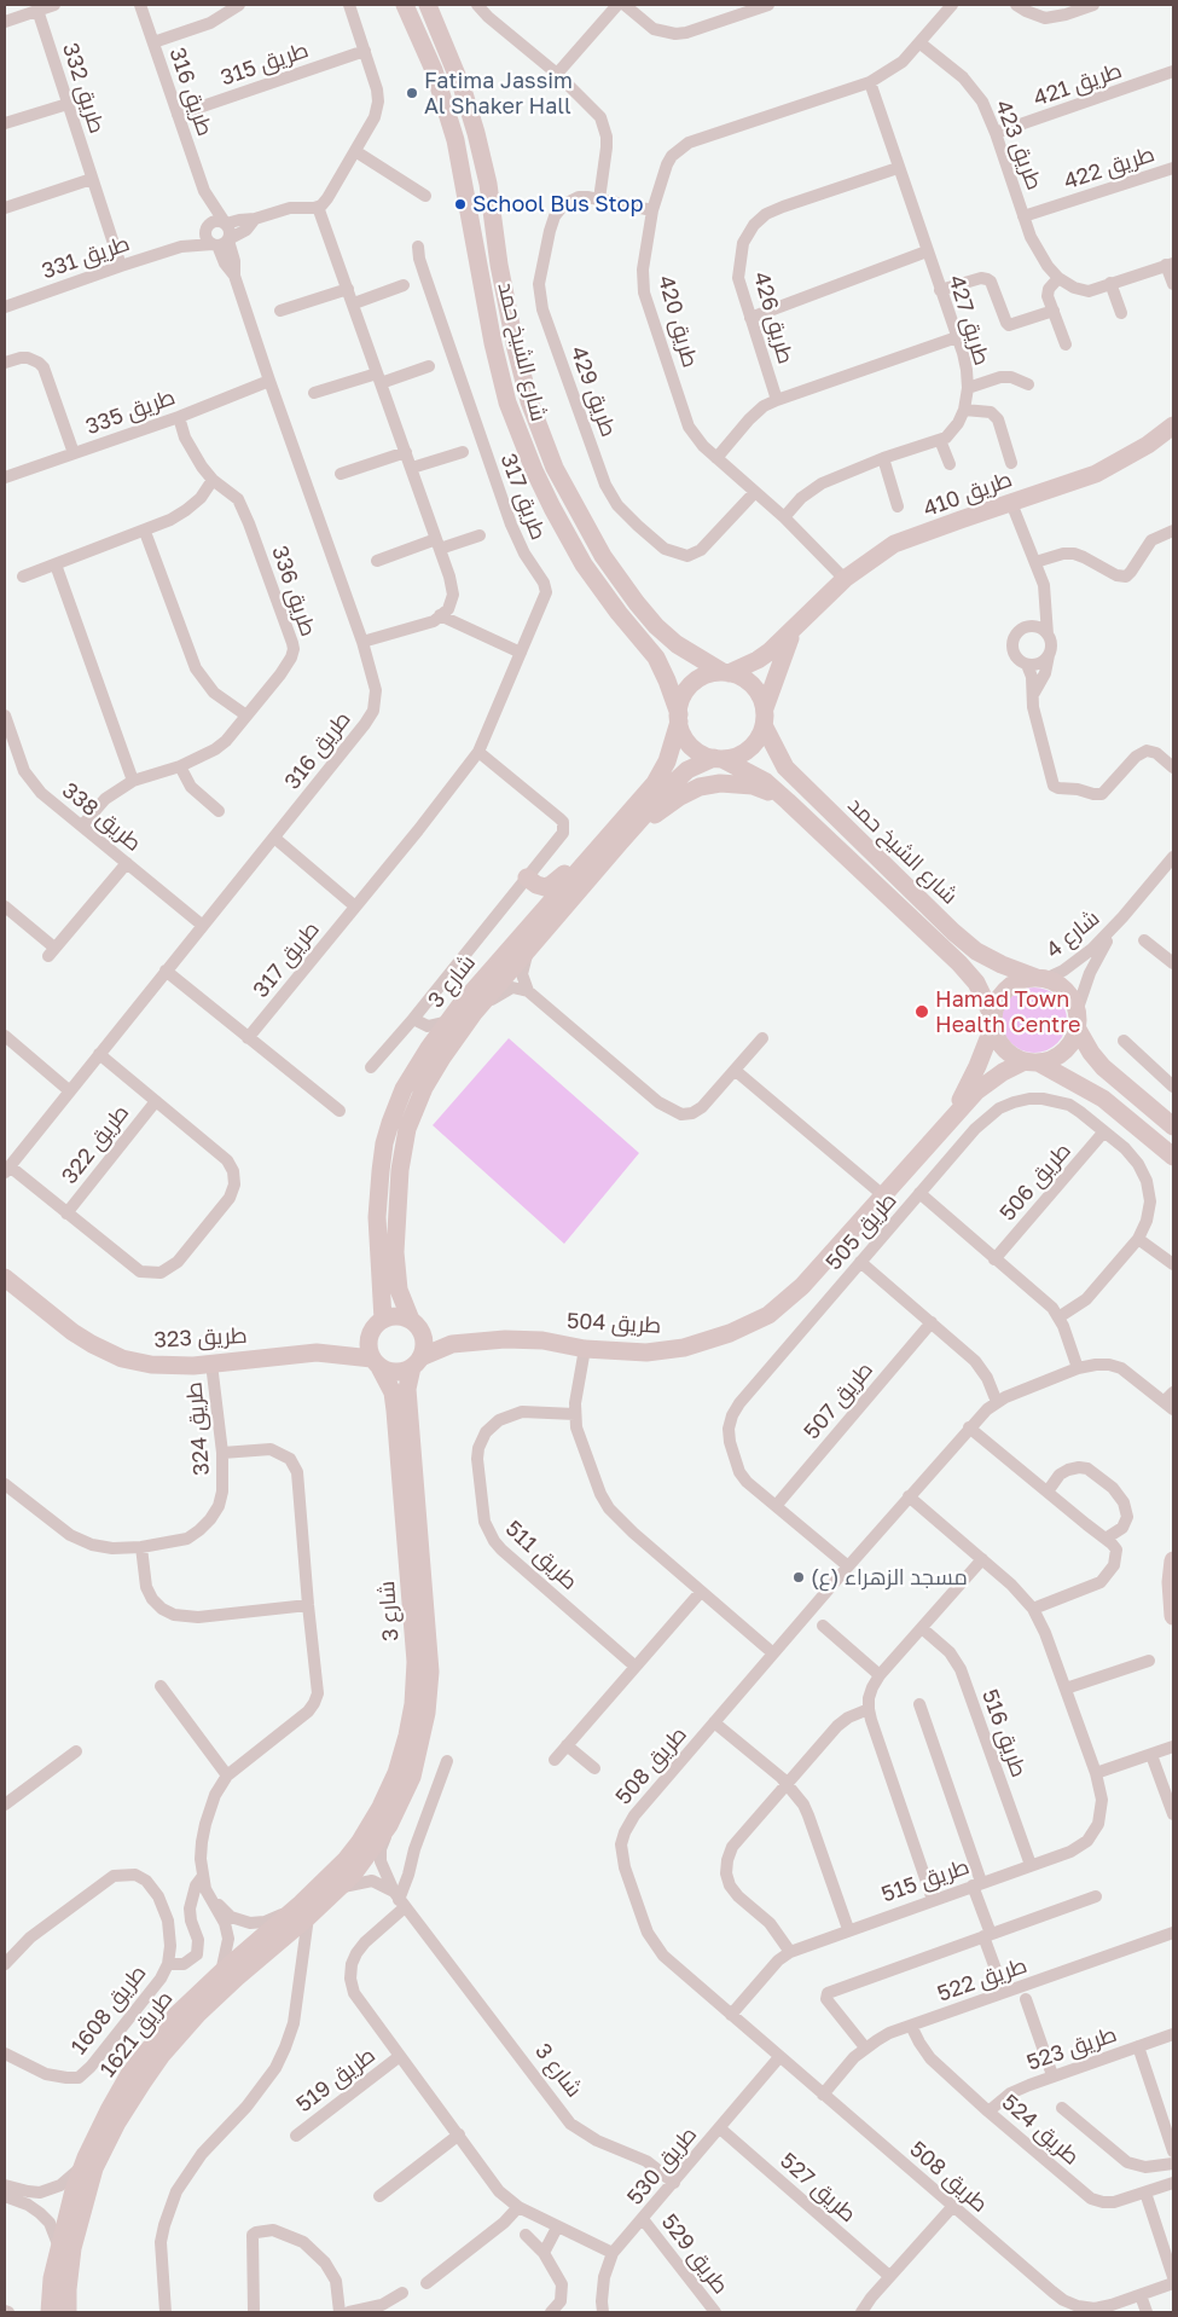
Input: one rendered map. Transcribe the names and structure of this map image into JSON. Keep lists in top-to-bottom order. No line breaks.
{"streets":{"street":["طريق 315","طريق 421","طريق 332","طريق 316","طريق 423","طريق 422","طريق 331","طريق 426","طريق 427","طريق 420","شارع الشيخ حمد","طريق 429","طريق 335","طريق 410","طريق 317","طريق 336","طريق 338","شارع 4","شارع 3","طريق 322","طريق 506","طريق 505","طريق 504","طريق 323","طريق 507","طريق 324","طريق 511","طريق 516","طريق 508","طريق 515","طريق 522","طريق 1608","طريق 1621","طريق 523","طريق 519","طريق 524","طريق 530","طريق 527","طريق 529"]},"crossings":[["طريق 315","طريق 316"],["طريق 421","طريق 423"],["طريق 332","طريق 331"],["طريق 316","طريق 331"],["طريق 316","طريق 335"],["طريق 316","طريق 338"],["طريق 316","طريق 322"],["طريق 423","طريق 422"],["طريق 423","طريق 420"],["طريق 426","طريق 427"],["طريق 426","طريق 420"],["طريق 427","طريق 420"],["طريق 420","طريق 429"],["طريق 420","طريق 410"],["شارع الشيخ حمد","طريق 410"],["شارع الشيخ حمد","شارع 4"],["شارع الشيخ حمد","شارع 3"],["شارع الشيخ حمد","طريق 504"],["طريق 335","طريق 336"],["طريق 410","شارع 3"],["طريق 336","طريق 338"],["شارع 4","طريق 504"],["شارع 3","طريق 504"],["شارع 3","طريق 323"],["شارع 3","طريق 1621"],["شارع 3","طريق 519"],["شارع 3","طريق 530"],["طريق 506","طريق 505"],["طريق 505","طريق 507"],["طريق 505","طريق 508"],["طريق 504","طريق 323"],["طريق 323","طريق 324"],["طريق 516","طريق 515"],["طريق 508","طريق 515"],["طريق 508","طريق 522"],["طريق 508","طريق 530"],["طريق 522","طريق 524"],["طريق 523","طريق 524"],["طريق 519","طريق 530"],["طريق 530","طريق 527"],["طريق 530","طريق 529"]],"places":["Fatima Jassim Al Shaker Hall","School Bus Stop","Hamad Town Health Centre","مسجد الزهراء (ع)"]}
